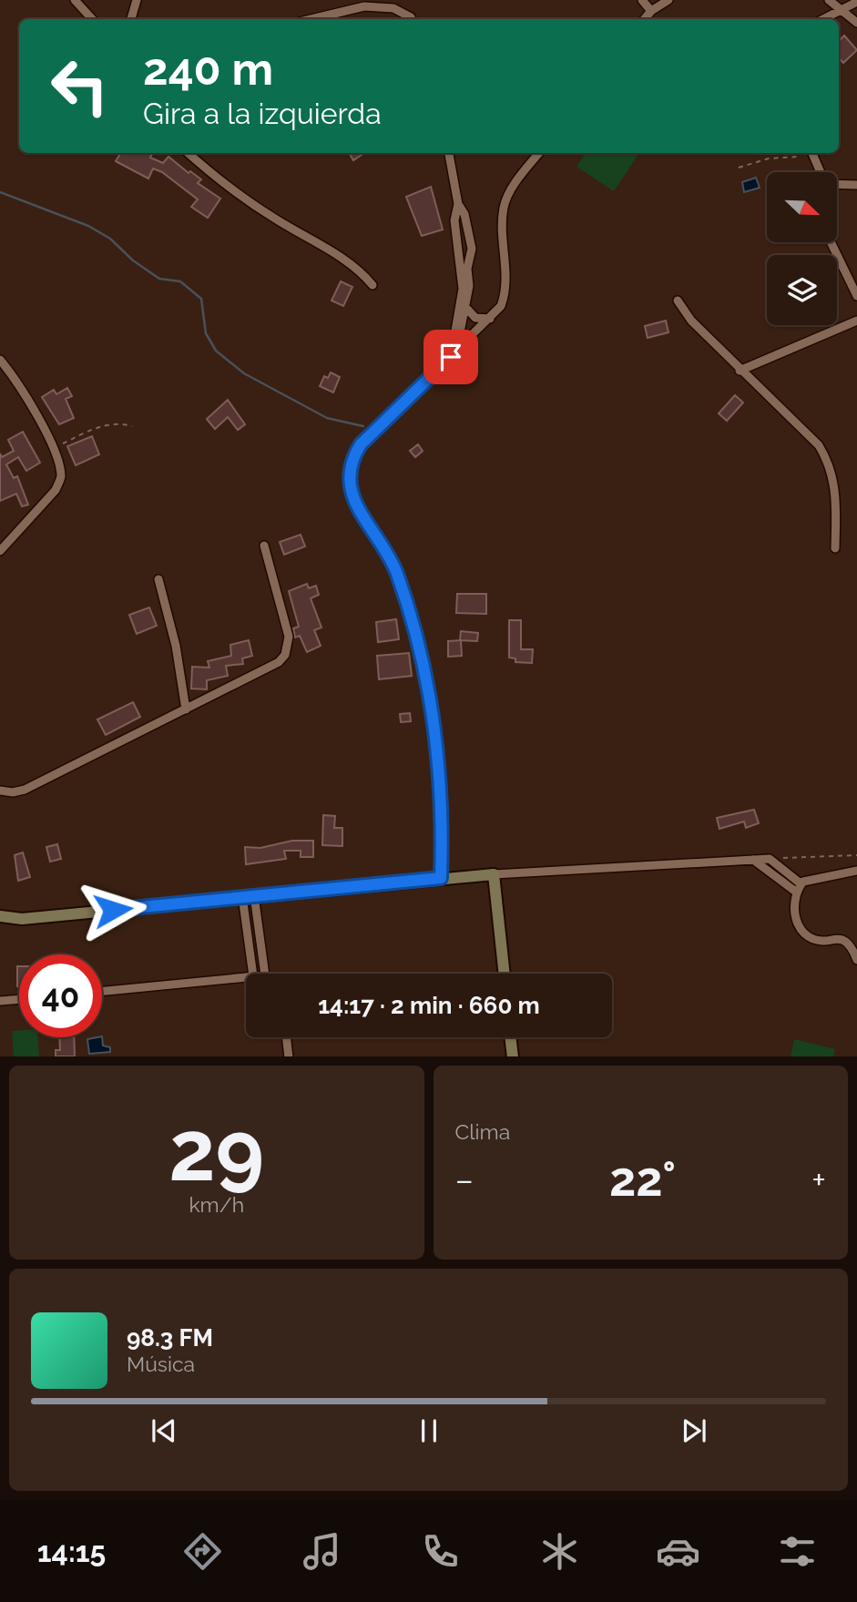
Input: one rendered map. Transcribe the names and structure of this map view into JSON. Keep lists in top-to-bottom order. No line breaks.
{"north":"bottom right","page":{"turn":["240 m","Gira a la izquierda"],"limit":"40","trip":"14:17 · 2 min · 660 m","tile":[["29","km/h"],"Clima"],"heat":["−","22°","+"],"song":["98.3 FM","Música"],"tabs":"14:15"}}
